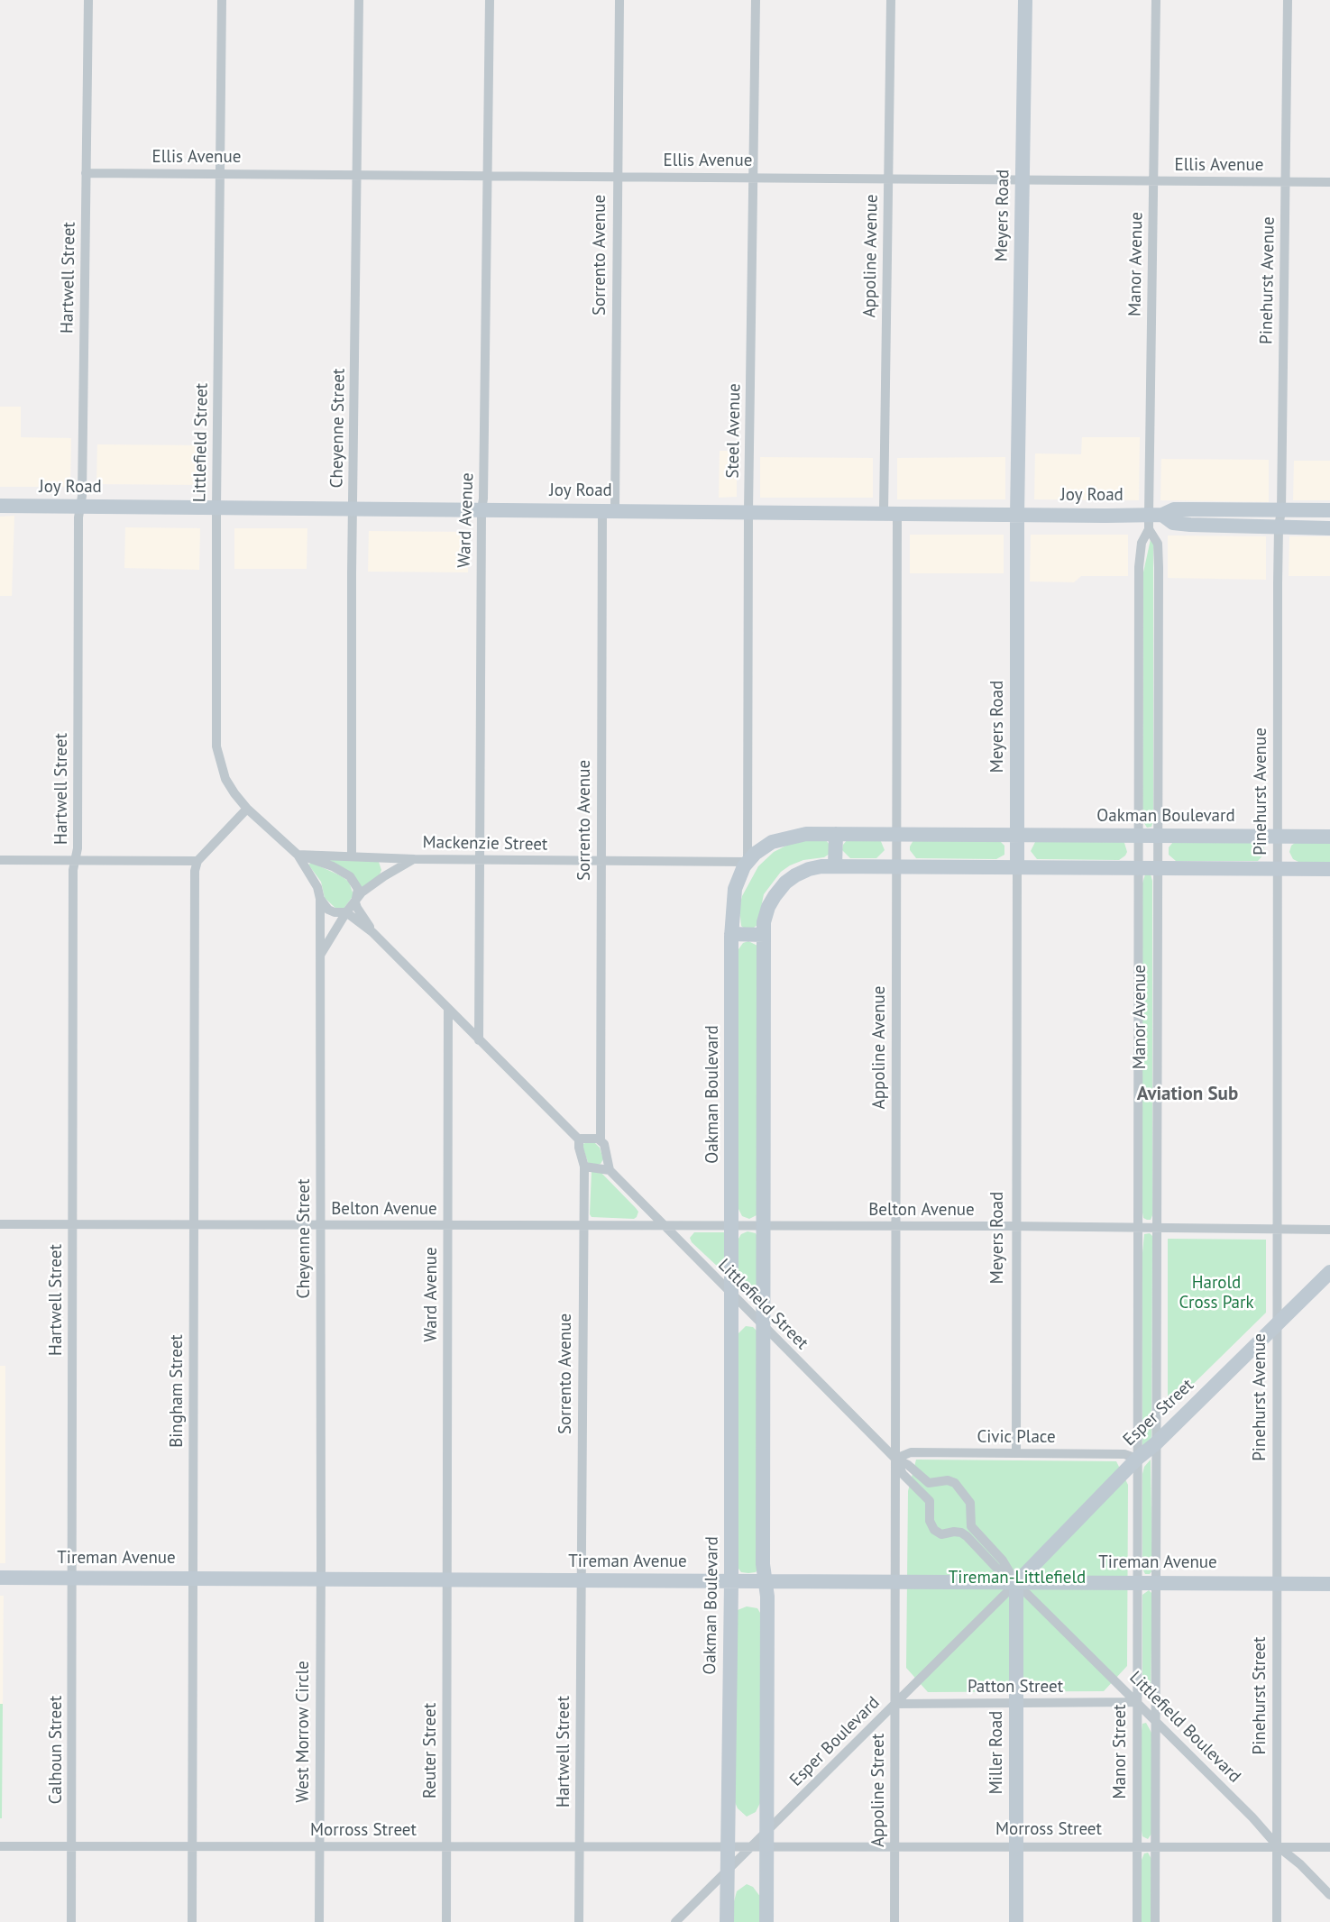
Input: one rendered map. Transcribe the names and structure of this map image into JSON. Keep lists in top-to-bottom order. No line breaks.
{"streets":{"street":["Ellis Avenue","Meyers Road","Sorrento Avenue","Appoline Avenue","Manor Avenue","Hartwell Street","Pinehurst Avenue","Cheyenne Street","Steel Avenue","Littlefield Street","Joy Road","Ward Avenue","Oakman Boulevard","Mackenzie Street","Belton Avenue","Bingham Street","Esper Street","Civic Place","Tireman Avenue","Patton Street","Pinehurst Street","Littlefield Boulevard","West Morrow Circle","Esper Boulevard","Calhoun Street","Reuter Street","Manor Street","Miller Road","Appoline Street","Morross Street"]},"crossings":[["Ellis Avenue","Meyers Road"],["Ellis Avenue","Sorrento Avenue"],["Ellis Avenue","Appoline Avenue"],["Ellis Avenue","Manor Avenue"],["Ellis Avenue","Hartwell Street"],["Ellis Avenue","Pinehurst Avenue"],["Ellis Avenue","Cheyenne Street"],["Ellis Avenue","Steel Avenue"],["Ellis Avenue","Littlefield Street"],["Ellis Avenue","Ward Avenue"],["Meyers Road","Joy Road"],["Meyers Road","Oakman Boulevard"],["Meyers Road","Belton Avenue"],["Meyers Road","Civic Place"],["Sorrento Avenue","Hartwell Street"],["Sorrento Avenue","Littlefield Street"],["Sorrento Avenue","Joy Road"],["Sorrento Avenue","Mackenzie Street"],["Sorrento Avenue","Belton Avenue"],["Sorrento Avenue","Tireman Avenue"],["Appoline Avenue","Littlefield Street"],["Appoline Avenue","Joy Road"],["Appoline Avenue","Oakman Boulevard"],["Appoline Avenue","Belton Avenue"],["Appoline Avenue","Civic Place"],["Appoline Avenue","Tireman Avenue"],["Appoline Avenue","Appoline Street"],["Manor Avenue","Joy Road"],["Manor Avenue","Oakman Boulevard"],["Manor Avenue","Belton Avenue"],["Manor Avenue","Esper Street"],["Manor Avenue","Civic Place"],["Manor Avenue","Tireman Avenue"],["Manor Avenue","Manor Street"],["Hartwell Street","Joy Road"],["Hartwell Street","Belton Avenue"],["Hartwell Street","Tireman Avenue"],["Hartwell Street","Calhoun Street"],["Hartwell Street","Morross Street"],["Pinehurst Avenue","Joy Road"],["Pinehurst Avenue","Oakman Boulevard"],["Pinehurst Avenue","Belton Avenue"],["Pinehurst Avenue","Esper Street"],["Pinehurst Avenue","Tireman Avenue"],["Pinehurst Avenue","Pinehurst Street"],["Cheyenne Street","Littlefield Street"],["Cheyenne Street","Joy Road"],["Cheyenne Street","Mackenzie Street"],["Cheyenne Street","Belton Avenue"],["Cheyenne Street","Tireman Avenue"],["Cheyenne Street","West Morrow Circle"],["Steel Avenue","Joy Road"],["Steel Avenue","Oakman Boulevard"],["Steel Avenue","Mackenzie Street"],["Littlefield Street","Joy Road"],["Littlefield Street","Ward Avenue"],["Littlefield Street","Oakman Boulevard"],["Littlefield Street","Mackenzie Street"],["Littlefield Street","Belton Avenue"],["Littlefield Street","Esper Street"],["Littlefield Street","Civic Place"],["Littlefield Street","Tireman Avenue"],["Littlefield Street","Littlefield Boulevard"],["Littlefield Street","Esper Boulevard"],["Littlefield Street","Miller Road"],["Joy Road","Ward Avenue"],["Ward Avenue","Mackenzie Street"],["Ward Avenue","Belton Avenue"],["Ward Avenue","Tireman Avenue"],["Ward Avenue","Reuter Street"],["Oakman Boulevard","Mackenzie Street"],["Oakman Boulevard","Belton Avenue"],["Oakman Boulevard","Tireman Avenue"],["Oakman Boulevard","Esper Boulevard"],["Oakman Boulevard","Morross Street"],["Belton Avenue","Bingham Street"],["Bingham Street","Tireman Avenue"],["Bingham Street","Morross Street"],["Esper Street","Civic Place"],["Esper Street","Tireman Avenue"],["Esper Street","Littlefield Boulevard"],["Esper Street","Esper Boulevard"],["Esper Street","Miller Road"],["Tireman Avenue","Pinehurst Street"],["Tireman Avenue","Littlefield Boulevard"],["Tireman Avenue","West Morrow Circle"],["Tireman Avenue","Esper Boulevard"],["Tireman Avenue","Calhoun Street"],["Tireman Avenue","Reuter Street"],["Tireman Avenue","Manor Street"],["Tireman Avenue","Miller Road"],["Tireman Avenue","Appoline Street"],["Patton Street","Littlefield Boulevard"],["Patton Street","Esper Boulevard"],["Patton Street","Manor Street"],["Patton Street","Miller Road"],["Patton Street","Appoline Street"],["Pinehurst Street","Littlefield Boulevard"],["Pinehurst Street","Morross Street"],["Littlefield Boulevard","Esper Boulevard"],["Littlefield Boulevard","Manor Street"],["Littlefield Boulevard","Miller Road"],["Littlefield Boulevard","Morross Street"],["West Morrow Circle","Morross Street"],["Esper Boulevard","Miller Road"],["Esper Boulevard","Appoline Street"],["Esper Boulevard","Morross Street"],["Calhoun Street","Morross Street"],["Reuter Street","Morross Street"],["Manor Street","Morross Street"],["Miller Road","Morross Street"],["Appoline Street","Morross Street"]],"districts":["Aviation Sub"],"parks":["Harold Cross Park","Tireman-Littlefield"]}
